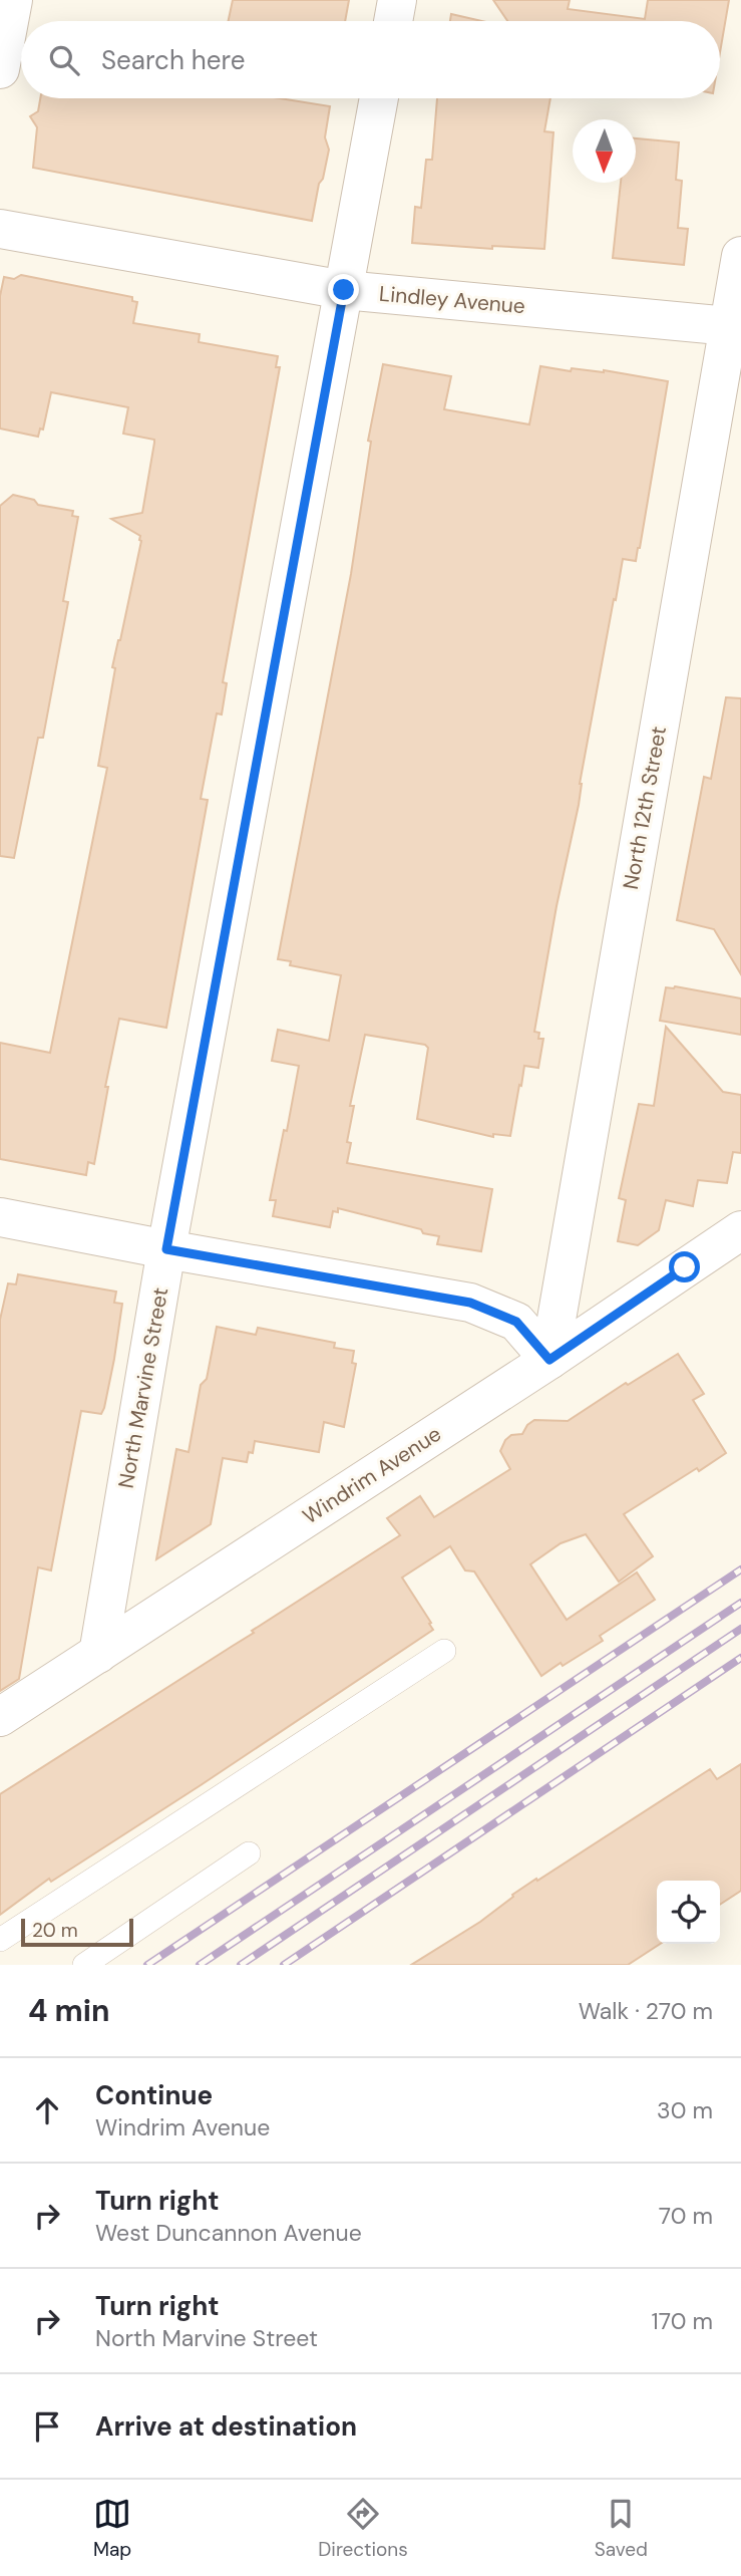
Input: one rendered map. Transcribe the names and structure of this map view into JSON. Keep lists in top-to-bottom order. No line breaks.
{"streets":{"street":["Lindley Avenue","North 12th Street","North Marvine Street","Windrim Avenue"]},"crossings":[["Lindley Avenue","North 12th Street"],["Lindley Avenue","North Marvine Street"],["North 12th Street","Windrim Avenue"],["North Marvine Street","Windrim Avenue"]],"scale_bar":"20 m","north":"bottom","page":{"search":"Search here","scale":"20 m","heading":["4 min","Walk · 270 m"],"list":[["Continue","Windrim Avenue","30 m"],["Turn right","West Duncannon Avenue","70 m"],["Turn right","North Marvine Street","170 m"],"Arrive at destination"],"nav":["Map","Directions","Saved"]}}
